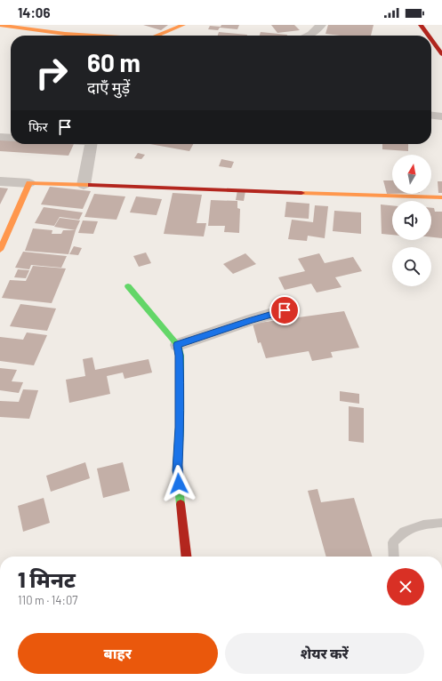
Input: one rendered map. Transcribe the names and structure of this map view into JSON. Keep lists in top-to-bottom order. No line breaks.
{"north":"top","page":{"status":"14:06","turn":["60 m","दाएँ मुड़ें"],"then":"फिर","heading":["1 मिनट","110 m · 14:07"],"buttons":["बाहर","शेयर करें"]}}
